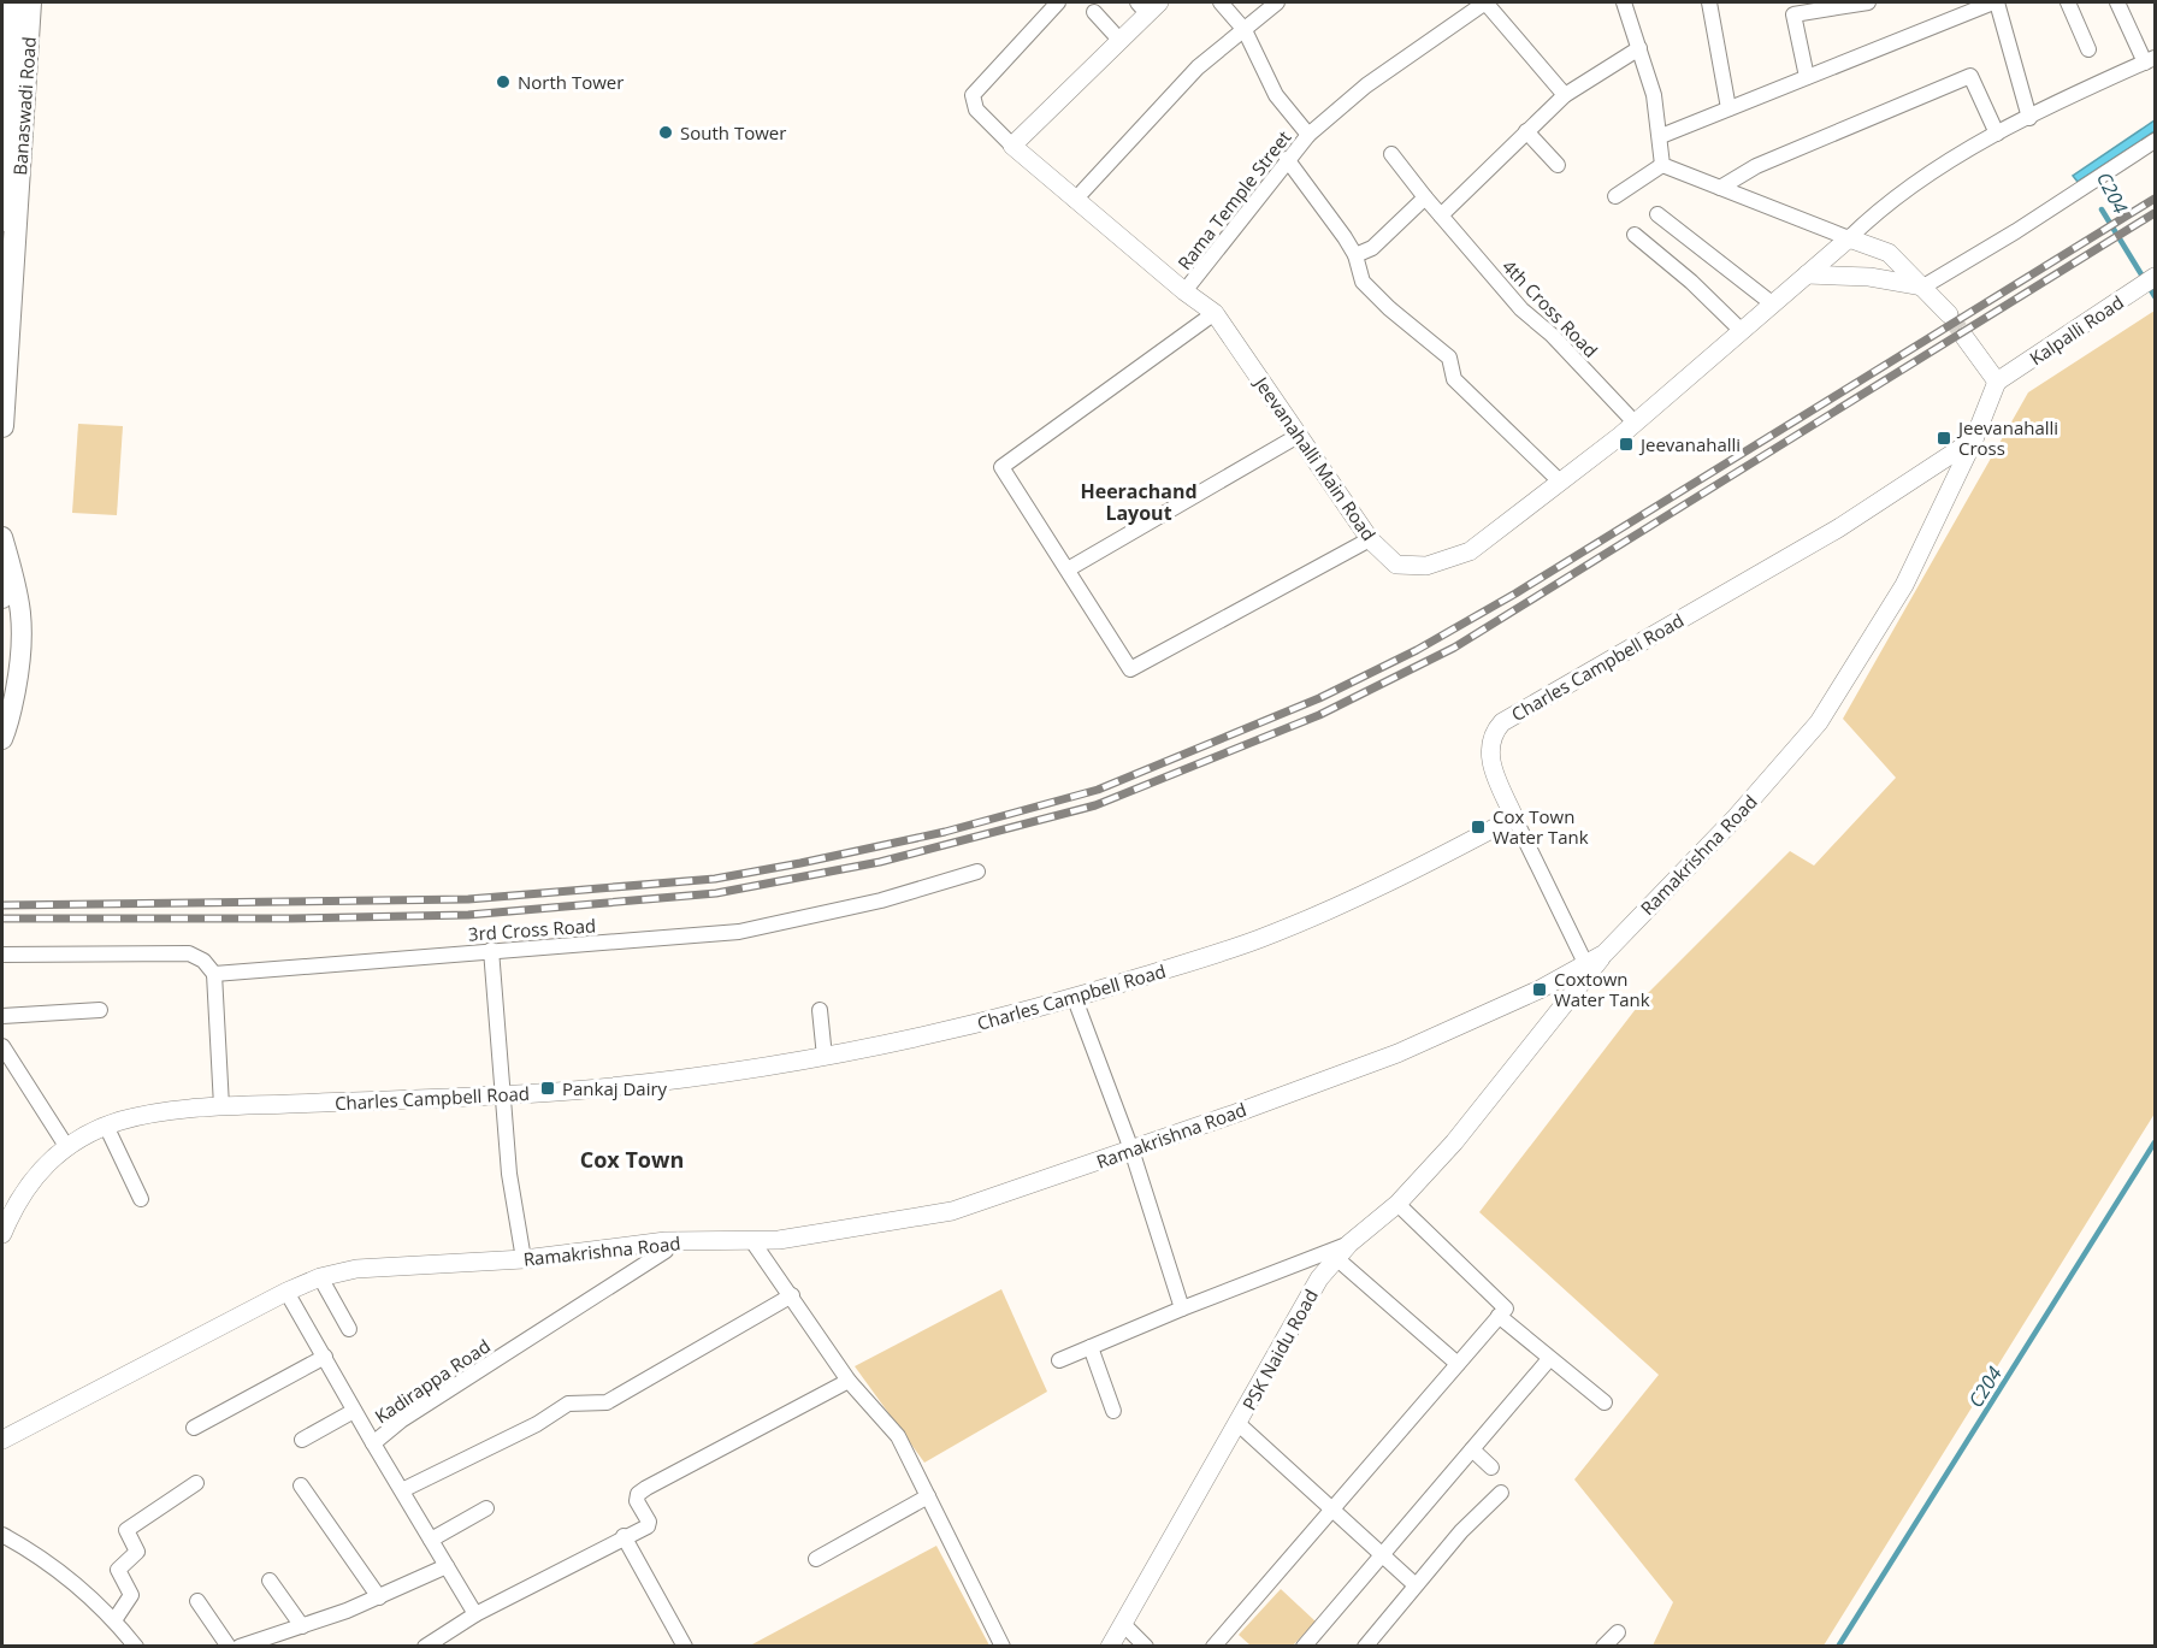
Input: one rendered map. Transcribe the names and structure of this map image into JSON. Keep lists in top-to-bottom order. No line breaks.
{"streets":{"main road":["Banaswadi Road"],"street":["Rama Temple Street","4th Cross Road","Kalpalli Road","Jeevanahalli Main Road","Charles Campbell Road","Ramakrishna Road","3rd Cross Road","PSK Naidu Road","Kadirappa Road"]},"crossings":[["Rama Temple Street","Jeevanahalli Main Road"],["4th Cross Road","Jeevanahalli Main Road"],["Kalpalli Road","Ramakrishna Road"],["Charles Campbell Road","Ramakrishna Road"],["Ramakrishna Road","PSK Naidu Road"],["Ramakrishna Road","Kadirappa Road"]],"districts":["Heerachand Layout","Cox Town"],"water":["C204"],"places":{"other":["North Tower","South Tower"],"transit":["Jeevanahalli Cross","Jeevanahalli","Cox Town Water Tank","Coxtown Water Tank","Pankaj Dairy"]}}
